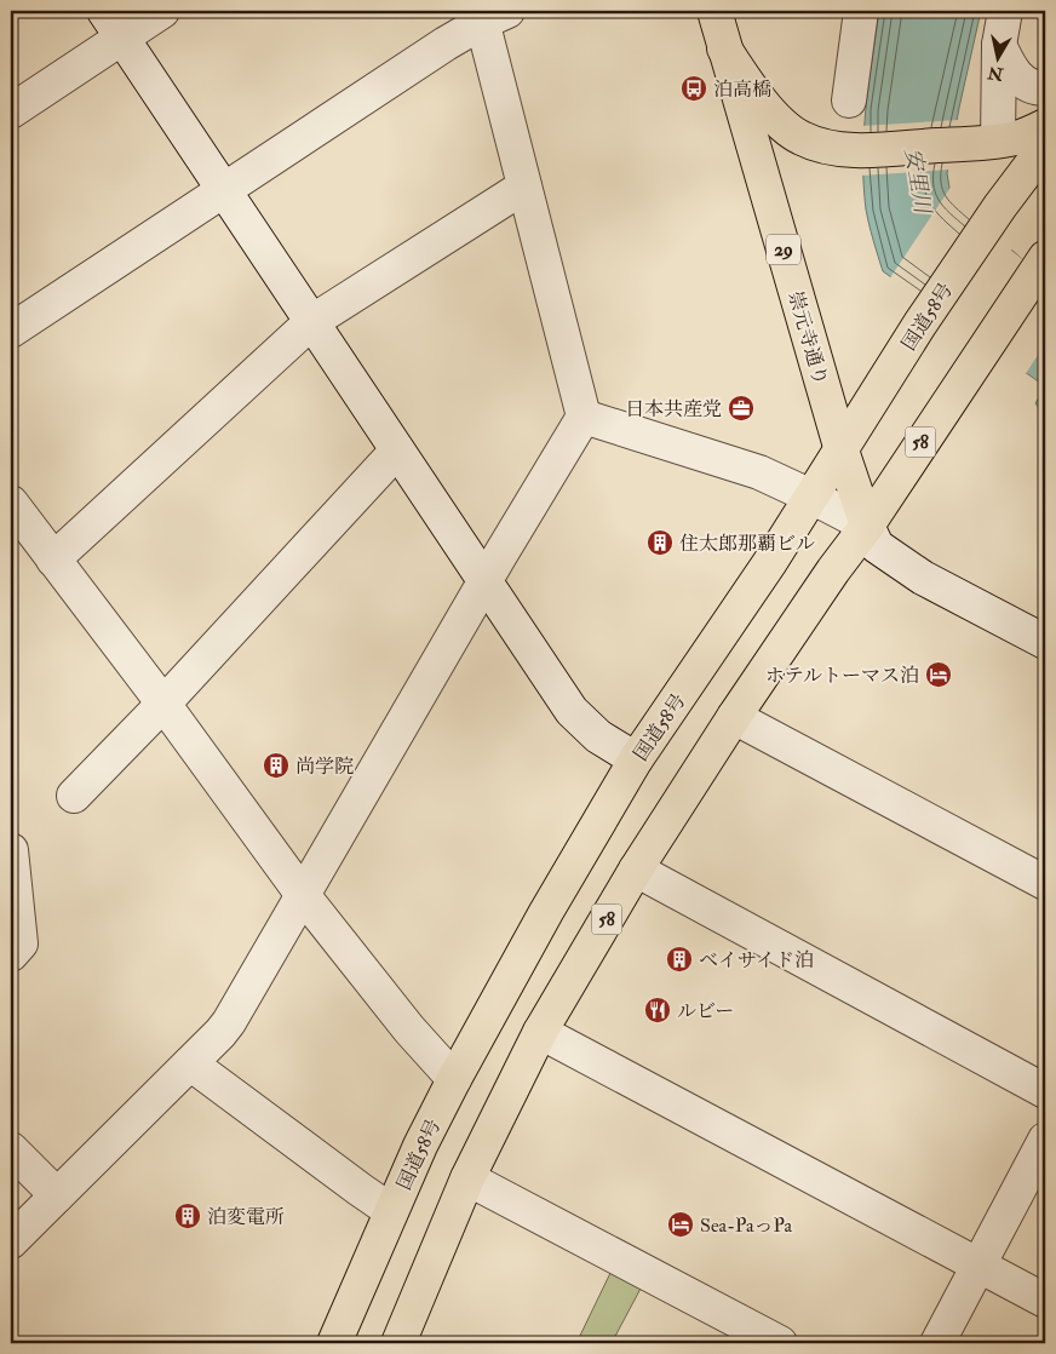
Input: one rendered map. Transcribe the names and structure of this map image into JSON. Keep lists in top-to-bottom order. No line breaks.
{"streets":{"main road":["29","国道58号","崇元寺通り","58"]},"crossings":[["国道58号","崇元寺通り"],["崇元寺通り","58"]],"water":["安里川"],"places":{"bus stop":["泊高橋"],"office":["日本共産党"],"building":["住太郎那覇ビル","尚学院","ベイサイド泊","泊変電所"],"hotel":["ホテルトーマス泊","Sea-PaっPa"],"restaurant":["ルビー"]},"north":"bottom"}
